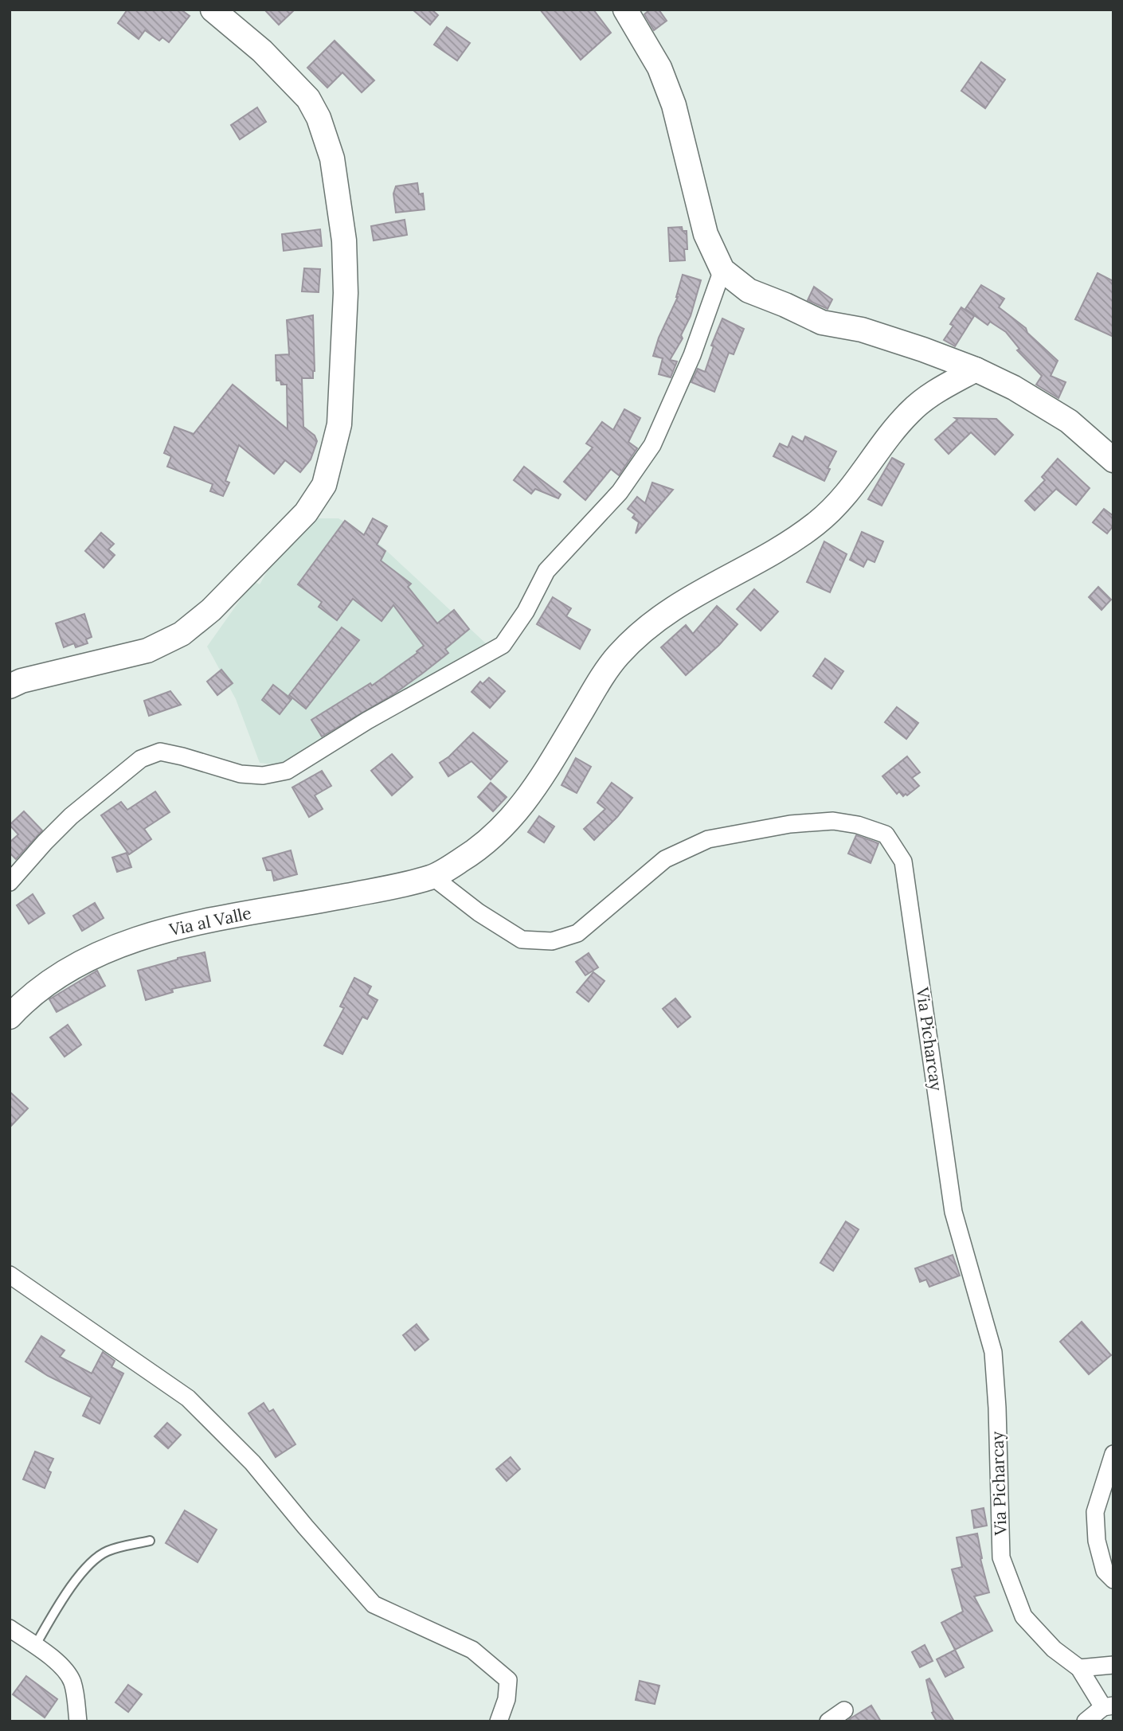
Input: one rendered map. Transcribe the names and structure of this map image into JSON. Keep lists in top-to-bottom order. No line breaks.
{"streets":{"street":["Via al Valle","Via Picharcay"]},"crossings":[["Via al Valle","Via Picharcay"]]}
